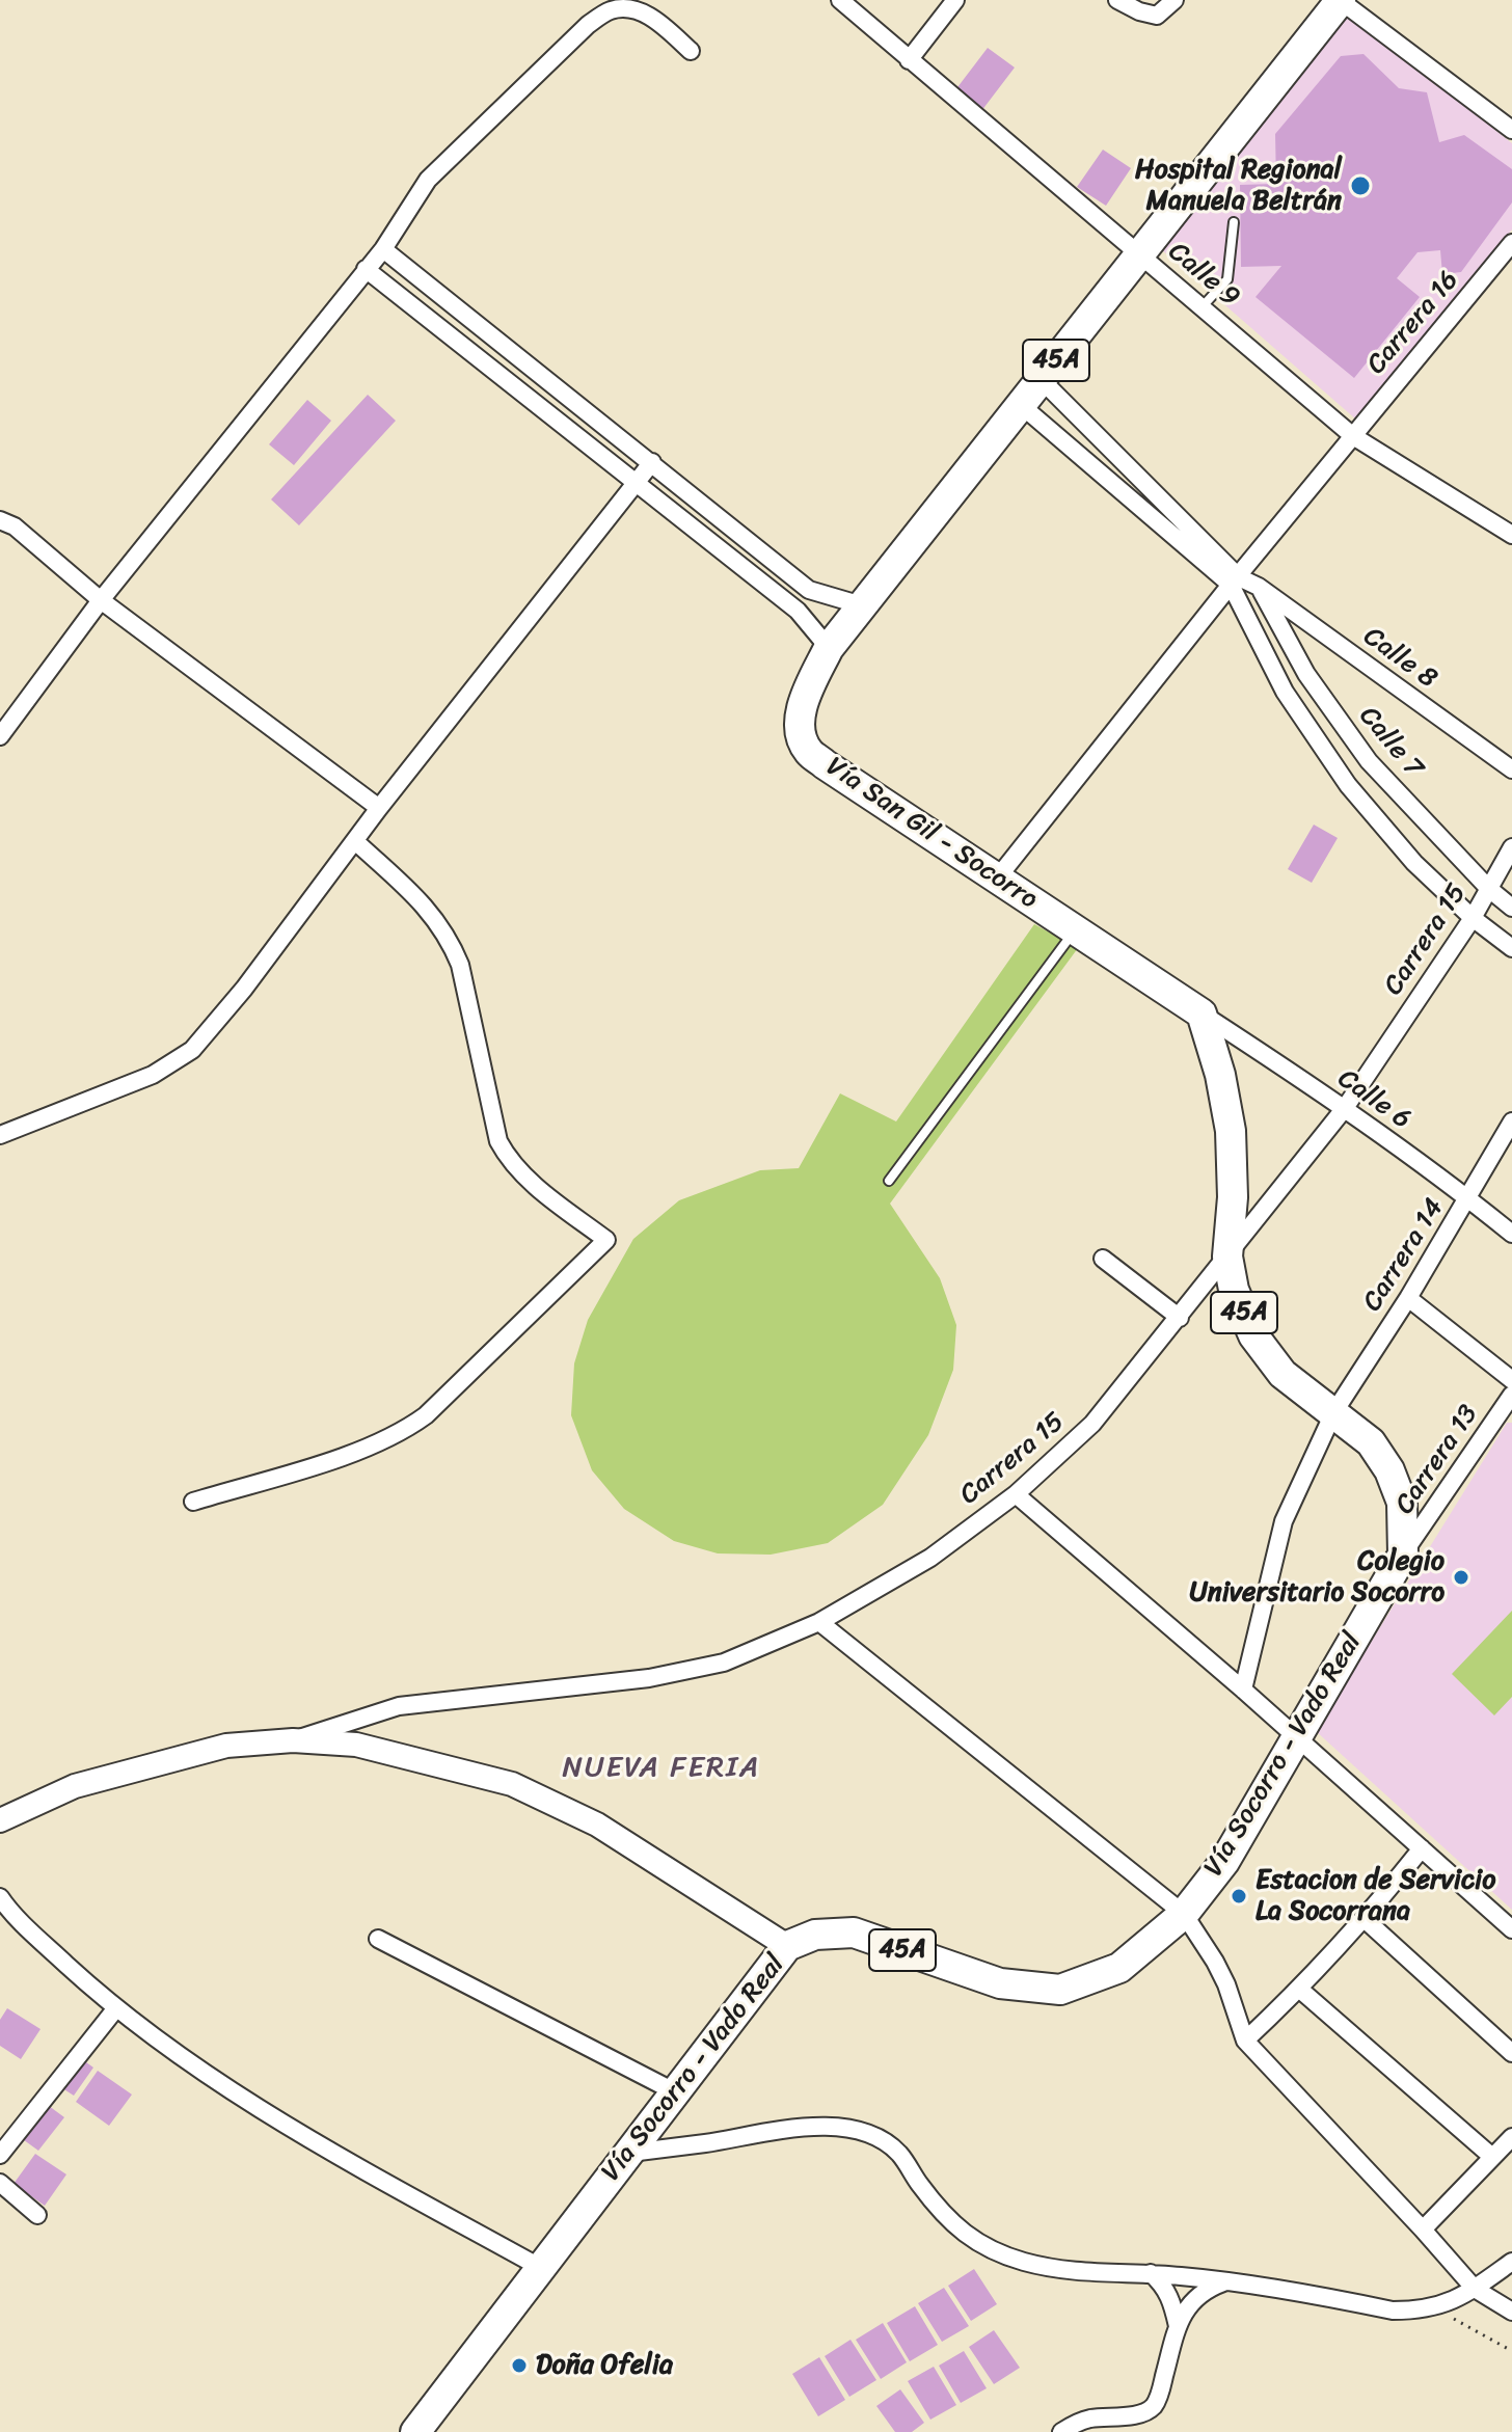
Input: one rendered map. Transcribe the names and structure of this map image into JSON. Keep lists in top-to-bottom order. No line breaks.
{"streets":{"highway":["45A","Vía San Gil - Socorro","Vía Socorro - Vado Real"],"street":["Calle 9","Carrera 16","Calle 8","Calle 7","Carrera 15","Calle 6","Carrera 14","Carrera 13"]},"crossings":[["Calle 9","Carrera 16"],["Calle 9","Vía San Gil - Socorro"],["Carrera 16","Calle 8"],["Carrera 16","Vía San Gil - Socorro"],["45A","Vía San Gil - Socorro"],["45A","Carrera 15"],["45A","Calle 6"],["45A","Carrera 14"],["45A","Carrera 13"],["45A","Vía Socorro - Vado Real"],["Calle 8","Calle 7"],["Calle 7","Carrera 15"],["Vía San Gil - Socorro","Calle 6"],["Carrera 15","Calle 6"],["Calle 6","Carrera 14"],["Carrera 13","Vía Socorro - Vado Real"]],"districts":["NUEVA FERIA"],"places":["Hospital Regional Manuela Beltrán","Colegio Universitario Socorro","Estacion de Servicio La Socorrana","Doña Ofelia"]}
